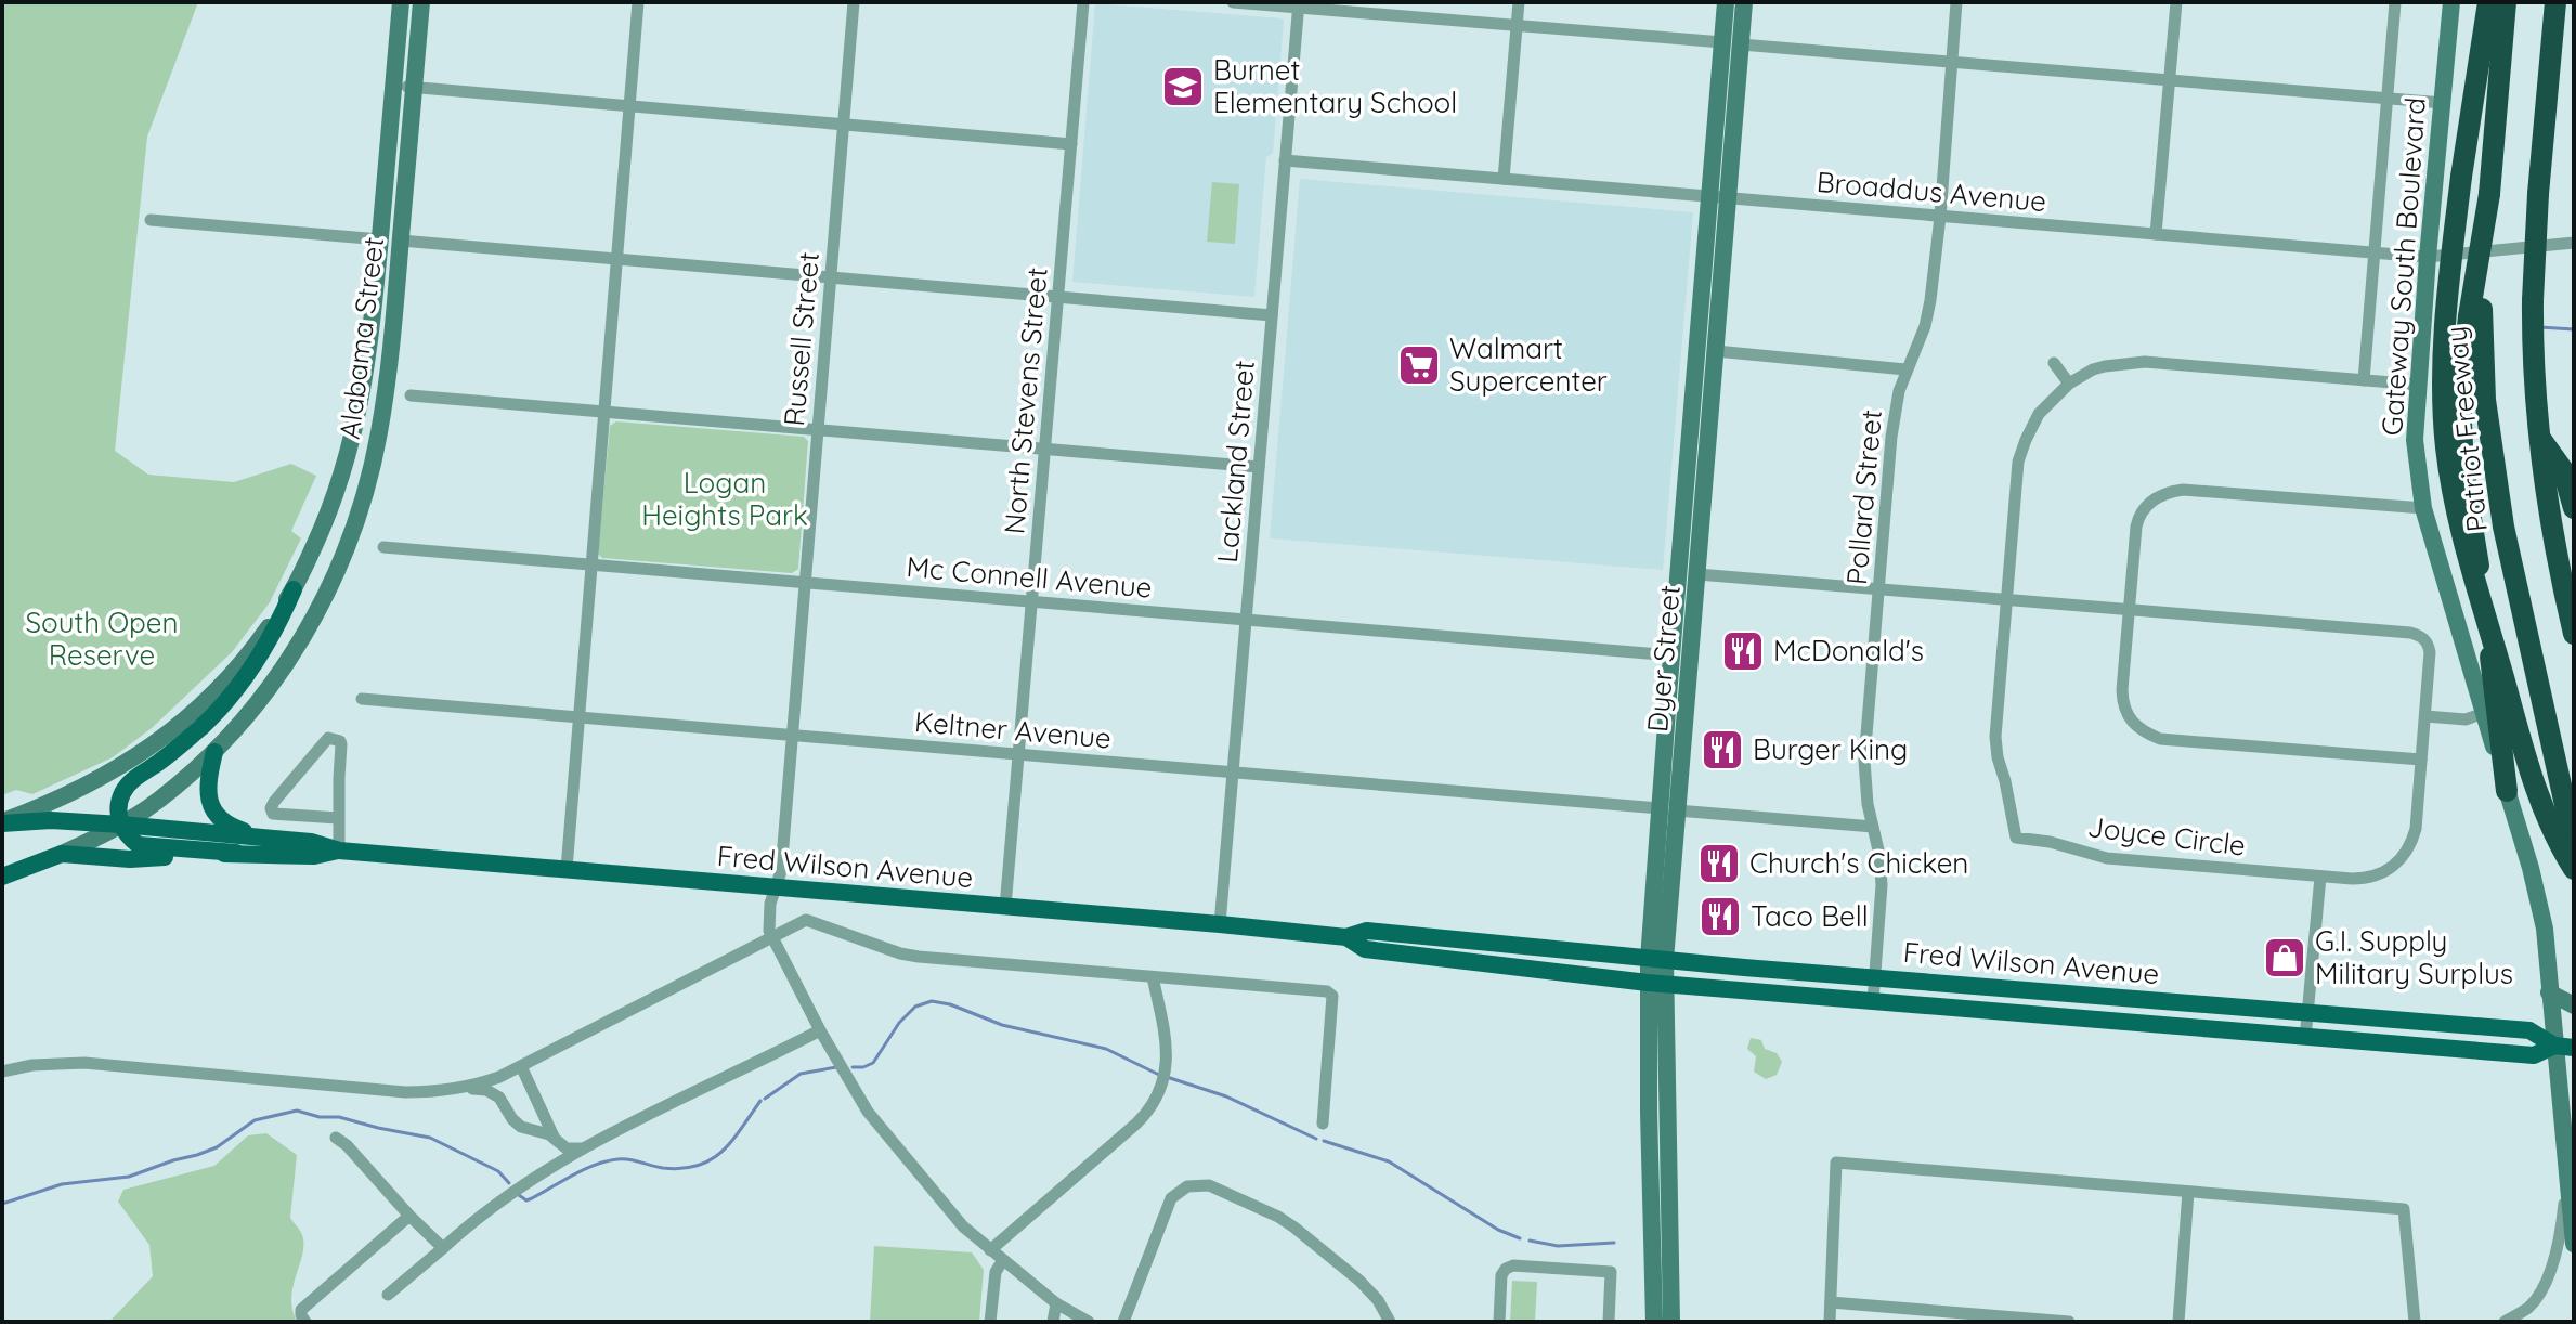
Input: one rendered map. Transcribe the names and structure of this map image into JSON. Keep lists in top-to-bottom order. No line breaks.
{"streets":{"highway":["Patriot Freeway"],"main road":["Gateway South Boulevard","Alabama Street","Dyer Street","Fred Wilson Avenue"],"street":["Broaddus Avenue","Russell Street","North Stevens Street","Lackland Street","Pollard Street","Mc Connell Avenue","Keltner Avenue","Joyce Circle"]},"crossings":[["Broaddus Avenue","Gateway South Boulevard"],["Broaddus Avenue","Lackland Street"],["Broaddus Avenue","Pollard Street"],["Broaddus Avenue","Dyer Street"],["Gateway South Boulevard","Joyce Circle"],["Gateway South Boulevard","Fred Wilson Avenue"],["Alabama Street","Fred Wilson Avenue"],["Russell Street","Mc Connell Avenue"],["Russell Street","Keltner Avenue"],["Russell Street","Fred Wilson Avenue"],["North Stevens Street","Mc Connell Avenue"],["North Stevens Street","Keltner Avenue"],["North Stevens Street","Fred Wilson Avenue"],["Lackland Street","Mc Connell Avenue"],["Lackland Street","Keltner Avenue"],["Lackland Street","Fred Wilson Avenue"],["Pollard Street","Keltner Avenue"],["Pollard Street","Fred Wilson Avenue"],["Mc Connell Avenue","Dyer Street"],["Dyer Street","Keltner Avenue"],["Dyer Street","Fred Wilson Avenue"]],"parks":["Logan Heights Park","South Open Reserve"],"places":{"school or university":["Burnet Elementary School"],"supermarket":["Walmart Supercenter"],"restaurant":["McDonald's","Burger King","Church's Chicken","Taco Bell"],"shop":["G.I. Supply Military Surplus"]}}
